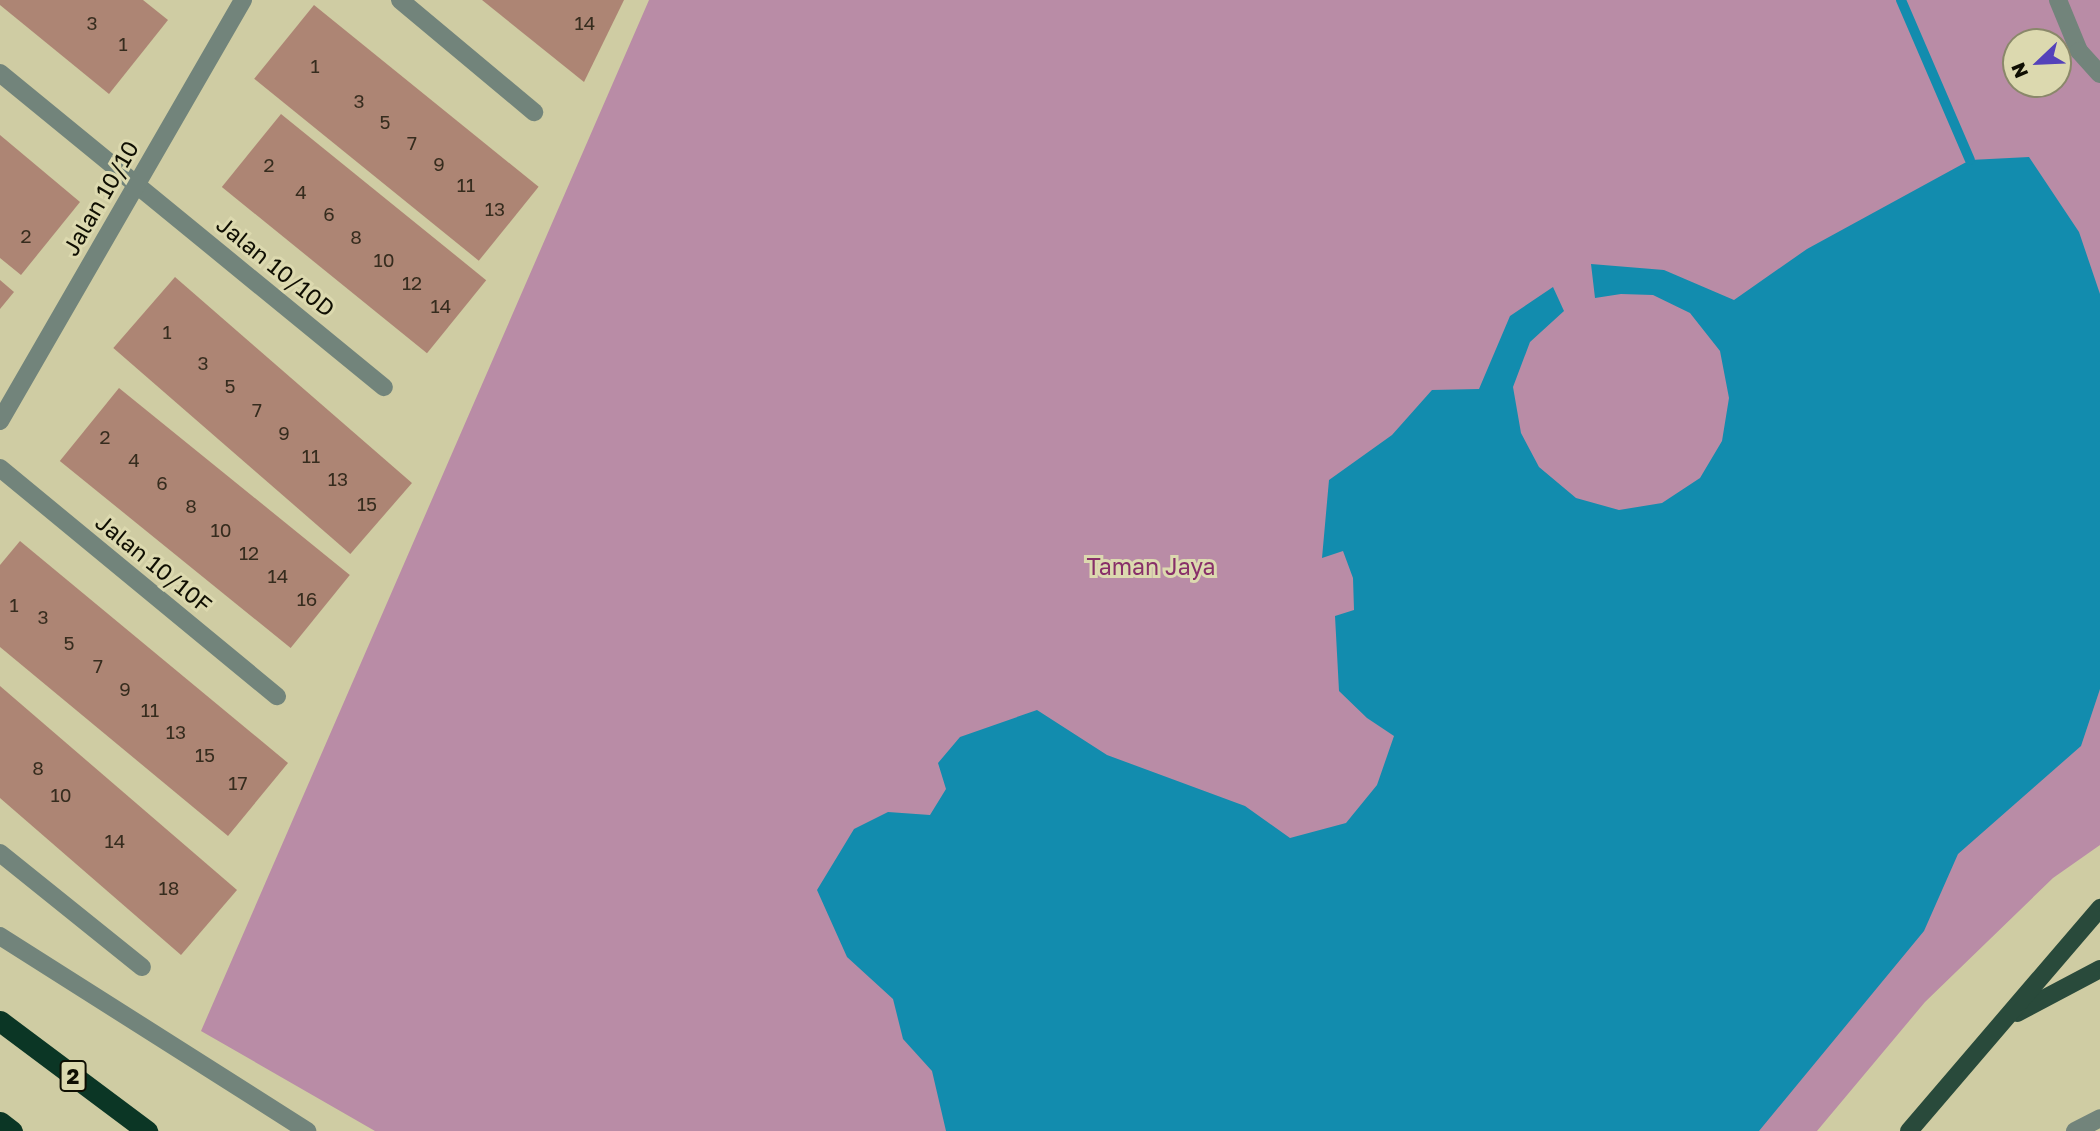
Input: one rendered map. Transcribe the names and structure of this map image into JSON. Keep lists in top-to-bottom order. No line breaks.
{"streets":{"highway":["2"],"street":["Jalan 10/10","Jalan 10/10D","Jalan 10/10F"]},"crossings":[["Jalan 10/10","Jalan 10/10D"]],"parks":["Taman Jaya"],"house_numbers":["3","14","1","1","3","5","7","9","2","11","4","13","6","2","8","10","12","14","1","3","5","7","9","2","11","4","13","6","15","8","10","12","14","16","1","3","5","7","9","11","13","15","8","17","10","14","18"],"north":"bottom left"}
